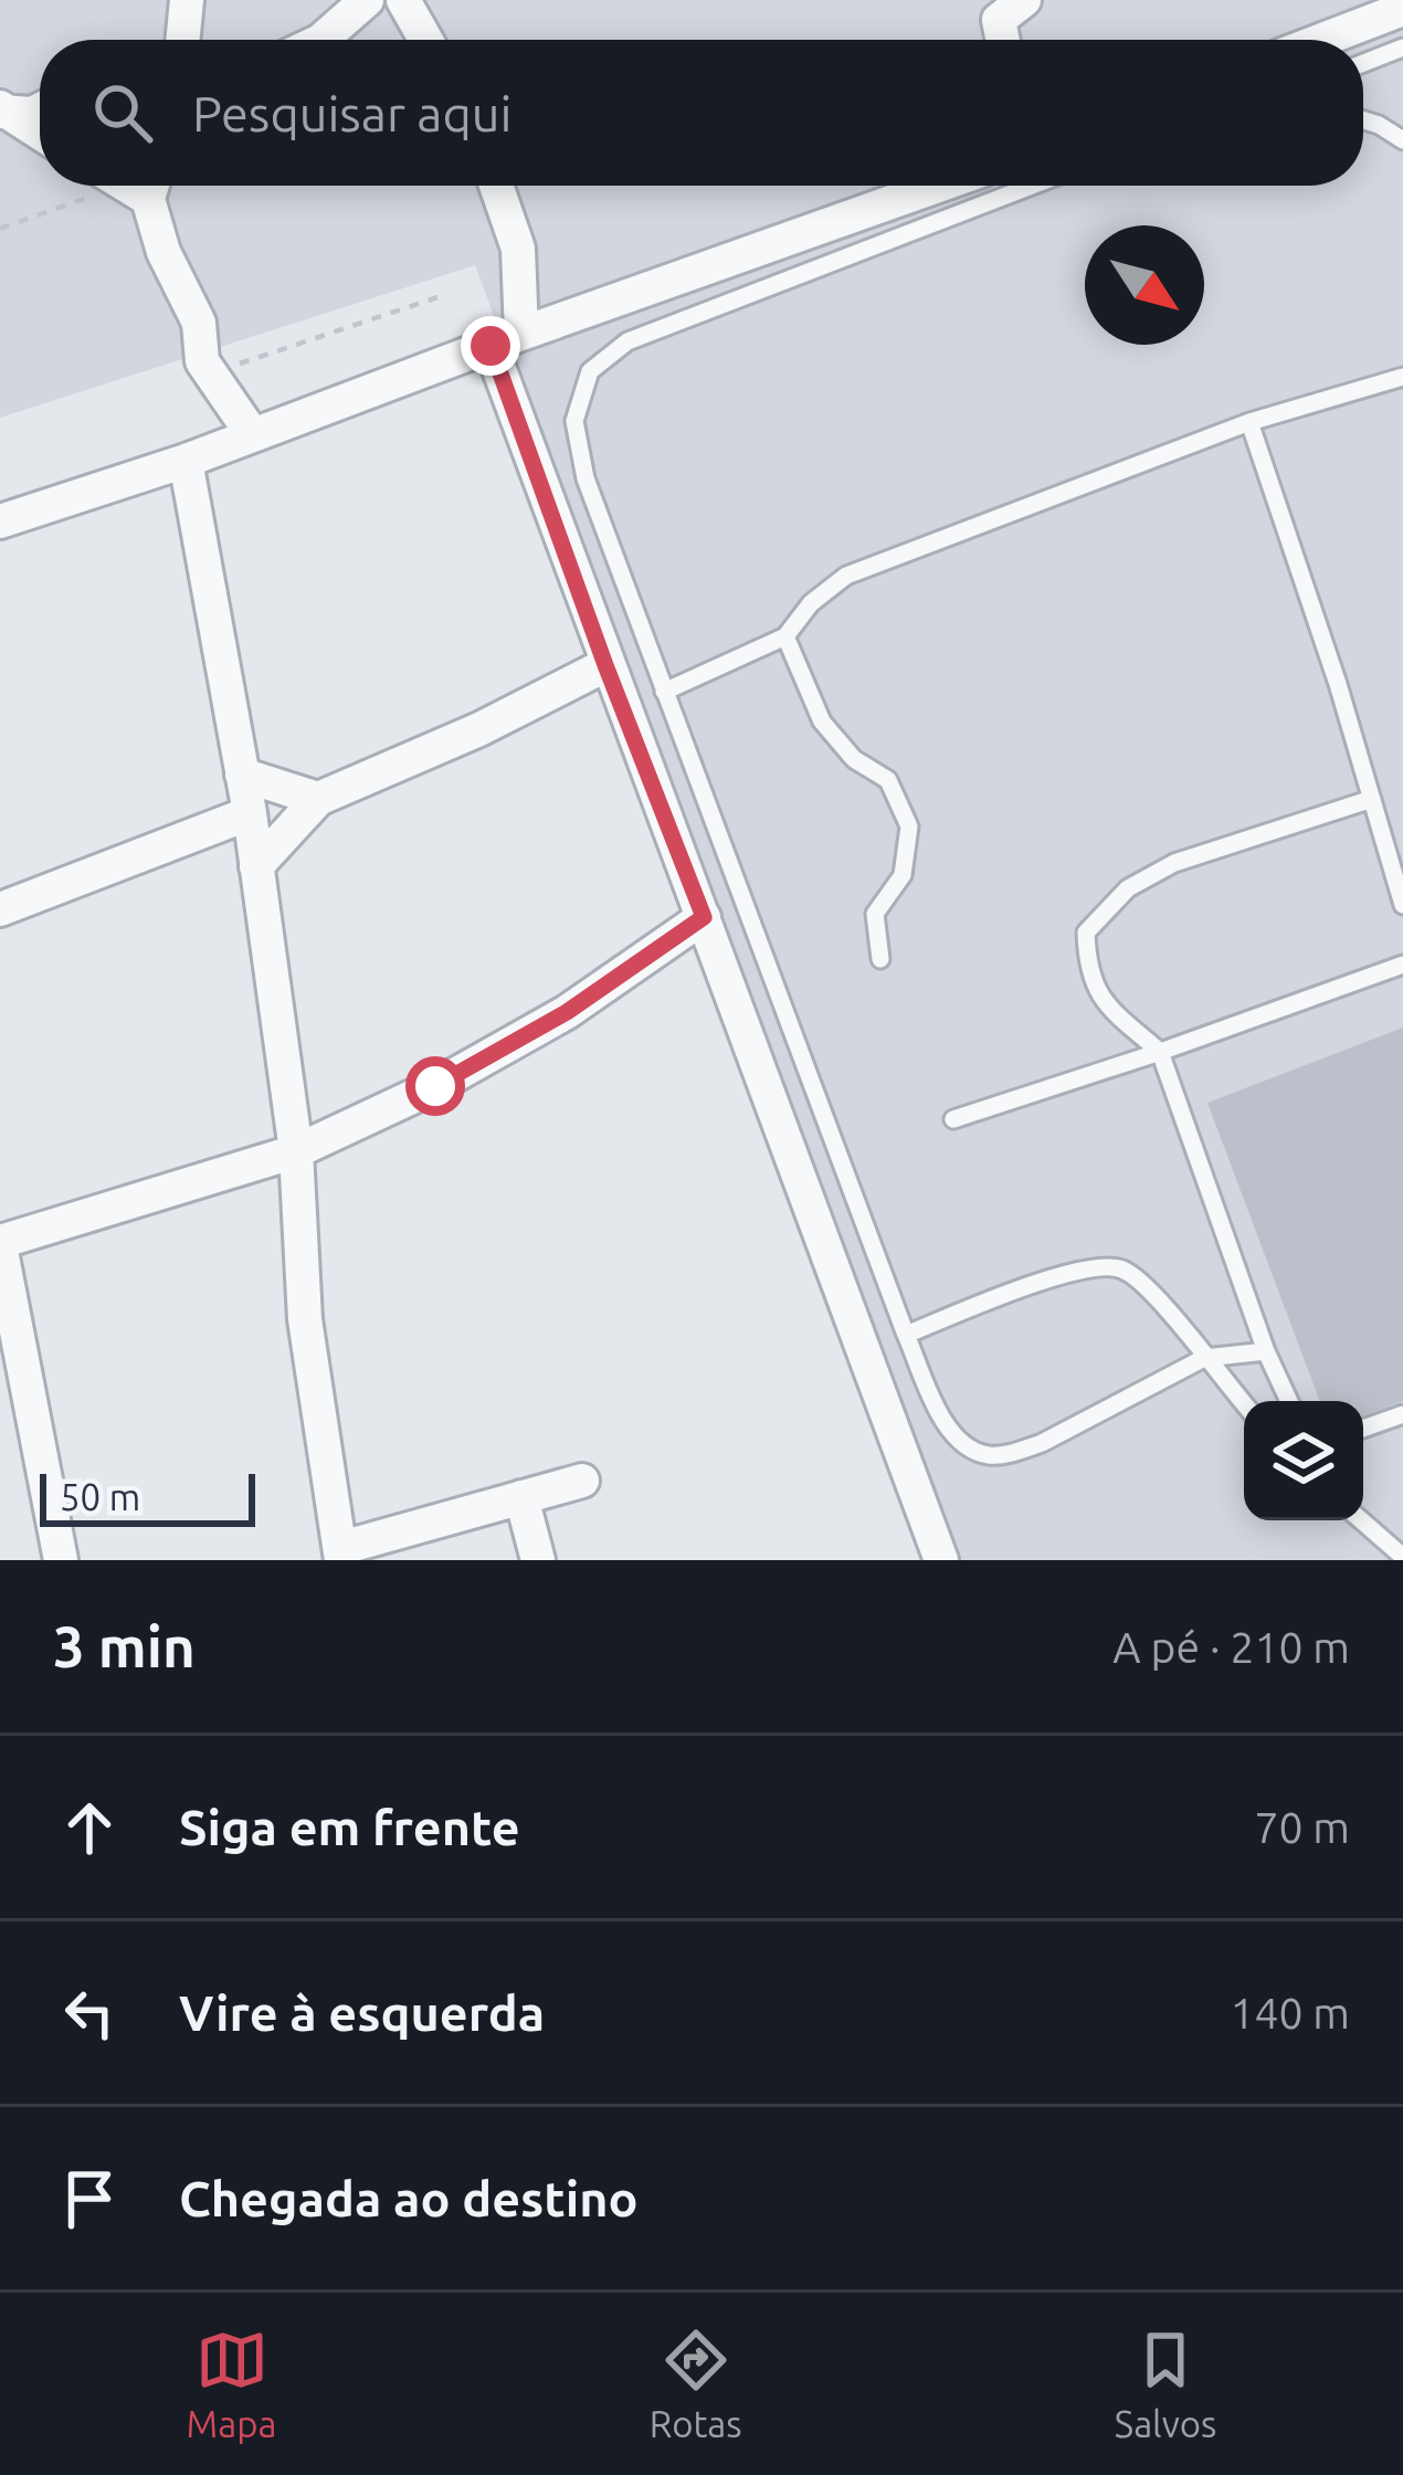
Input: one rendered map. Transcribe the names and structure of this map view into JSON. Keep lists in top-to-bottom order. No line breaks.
{"scale_bar":"50 m","north":"bottom right","page":{"search":"Pesquisar aqui","scale":"50 m","heading":["3 min","A pé · 210 m"],"list":[["Siga em frente","70 m"],["Vire à esquerda","140 m"],"Chegada ao destino"],"nav":["Mapa","Rotas","Salvos"]}}
